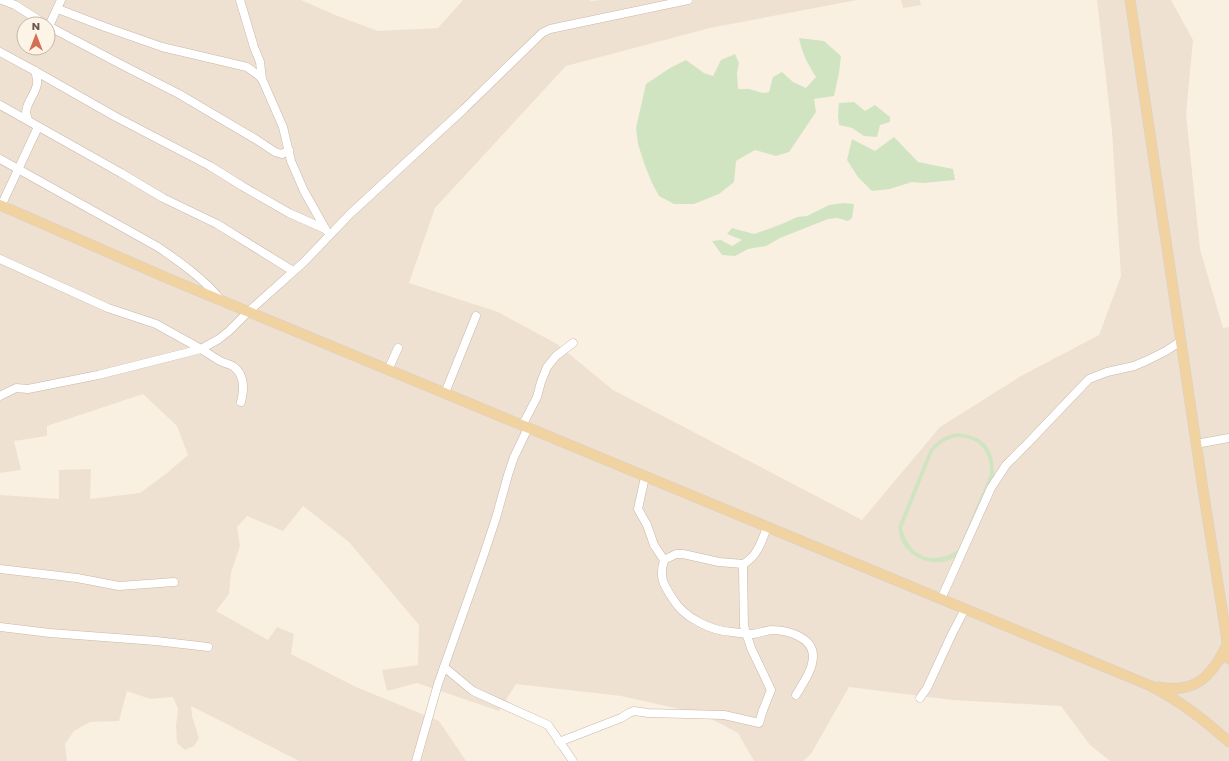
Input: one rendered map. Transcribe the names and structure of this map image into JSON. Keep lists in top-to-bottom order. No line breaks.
{"north":"top"}
